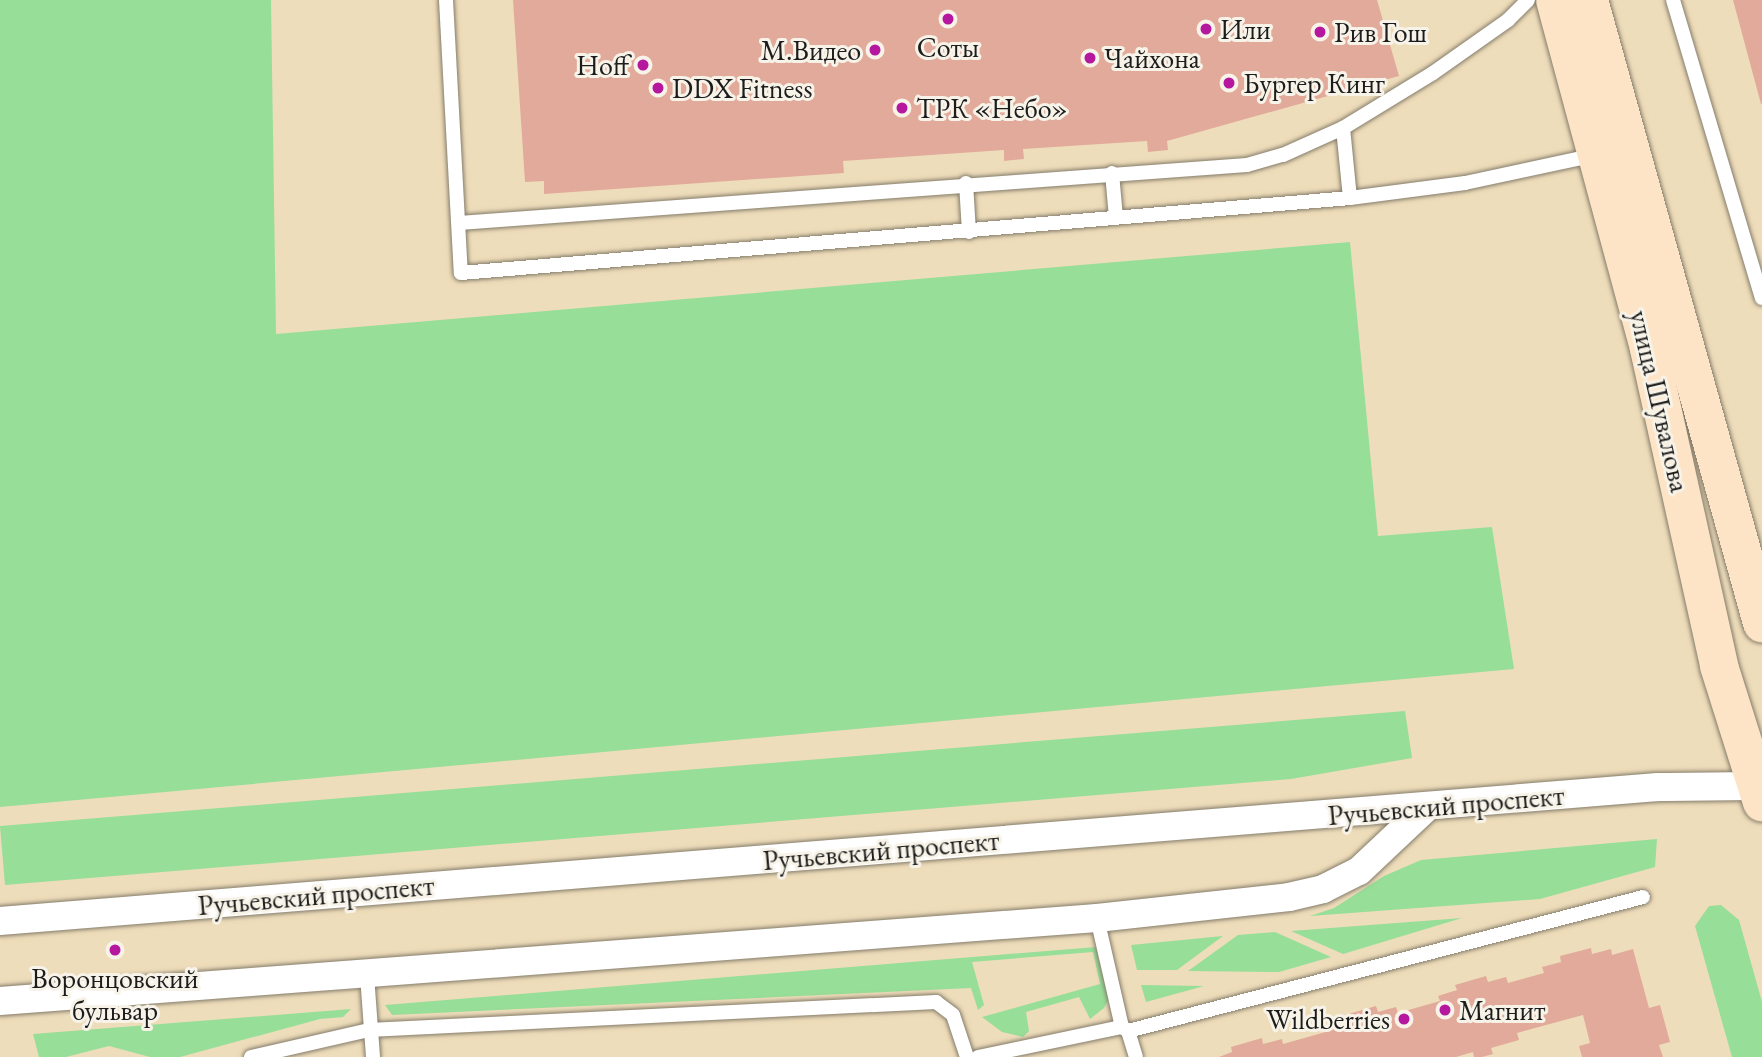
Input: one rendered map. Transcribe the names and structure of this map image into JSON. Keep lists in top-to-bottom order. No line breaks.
{"streets":{"street":["улица Шувалова","Ручьевский проспект"]},"crossings":[["улица Шувалова","Ручьевский проспект"]],"places":["Соты","Или","Рив Гош","М.Видео","Чайхона","Hoff","Бургер Кинг","DDX Fitness","ТРК «Небо»","Воронцовский бульвар","Магнит","Wildberries"]}
